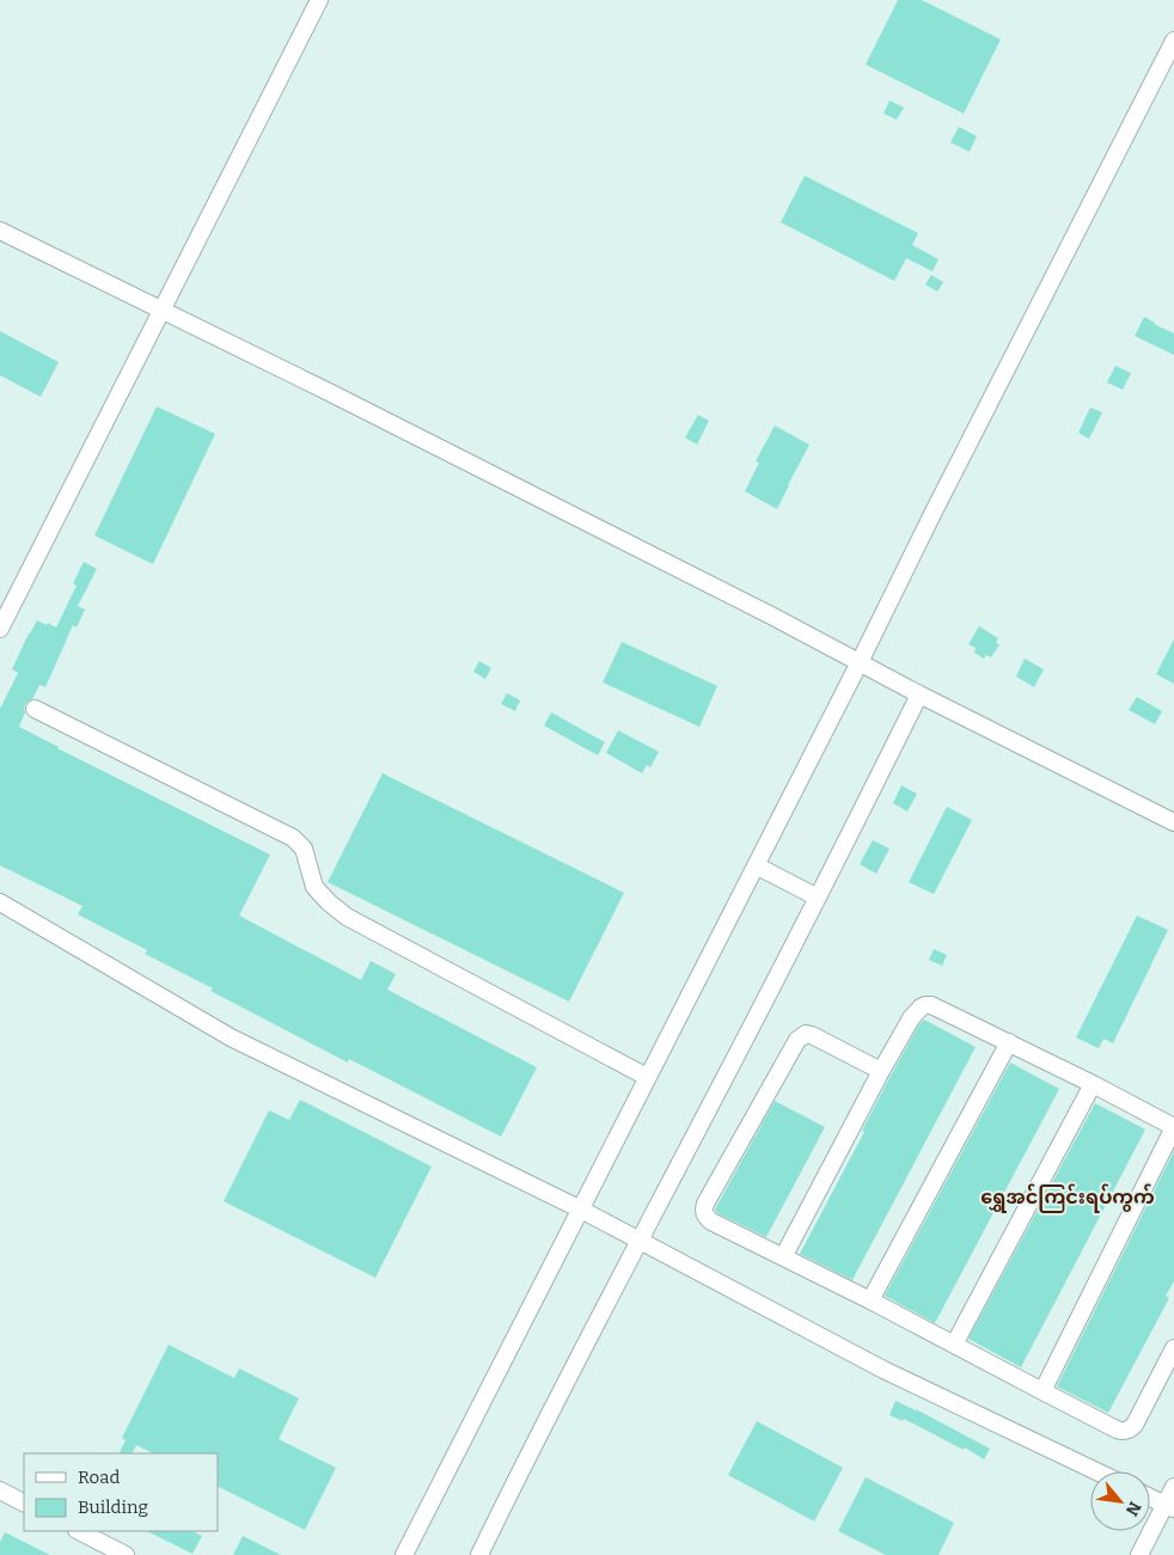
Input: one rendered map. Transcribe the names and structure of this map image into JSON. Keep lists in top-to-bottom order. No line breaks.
{"districts":["ရွှေအင်ကြင်းရပ်ကွက်"],"legend":["Road","Building"],"north":"bottom right"}
